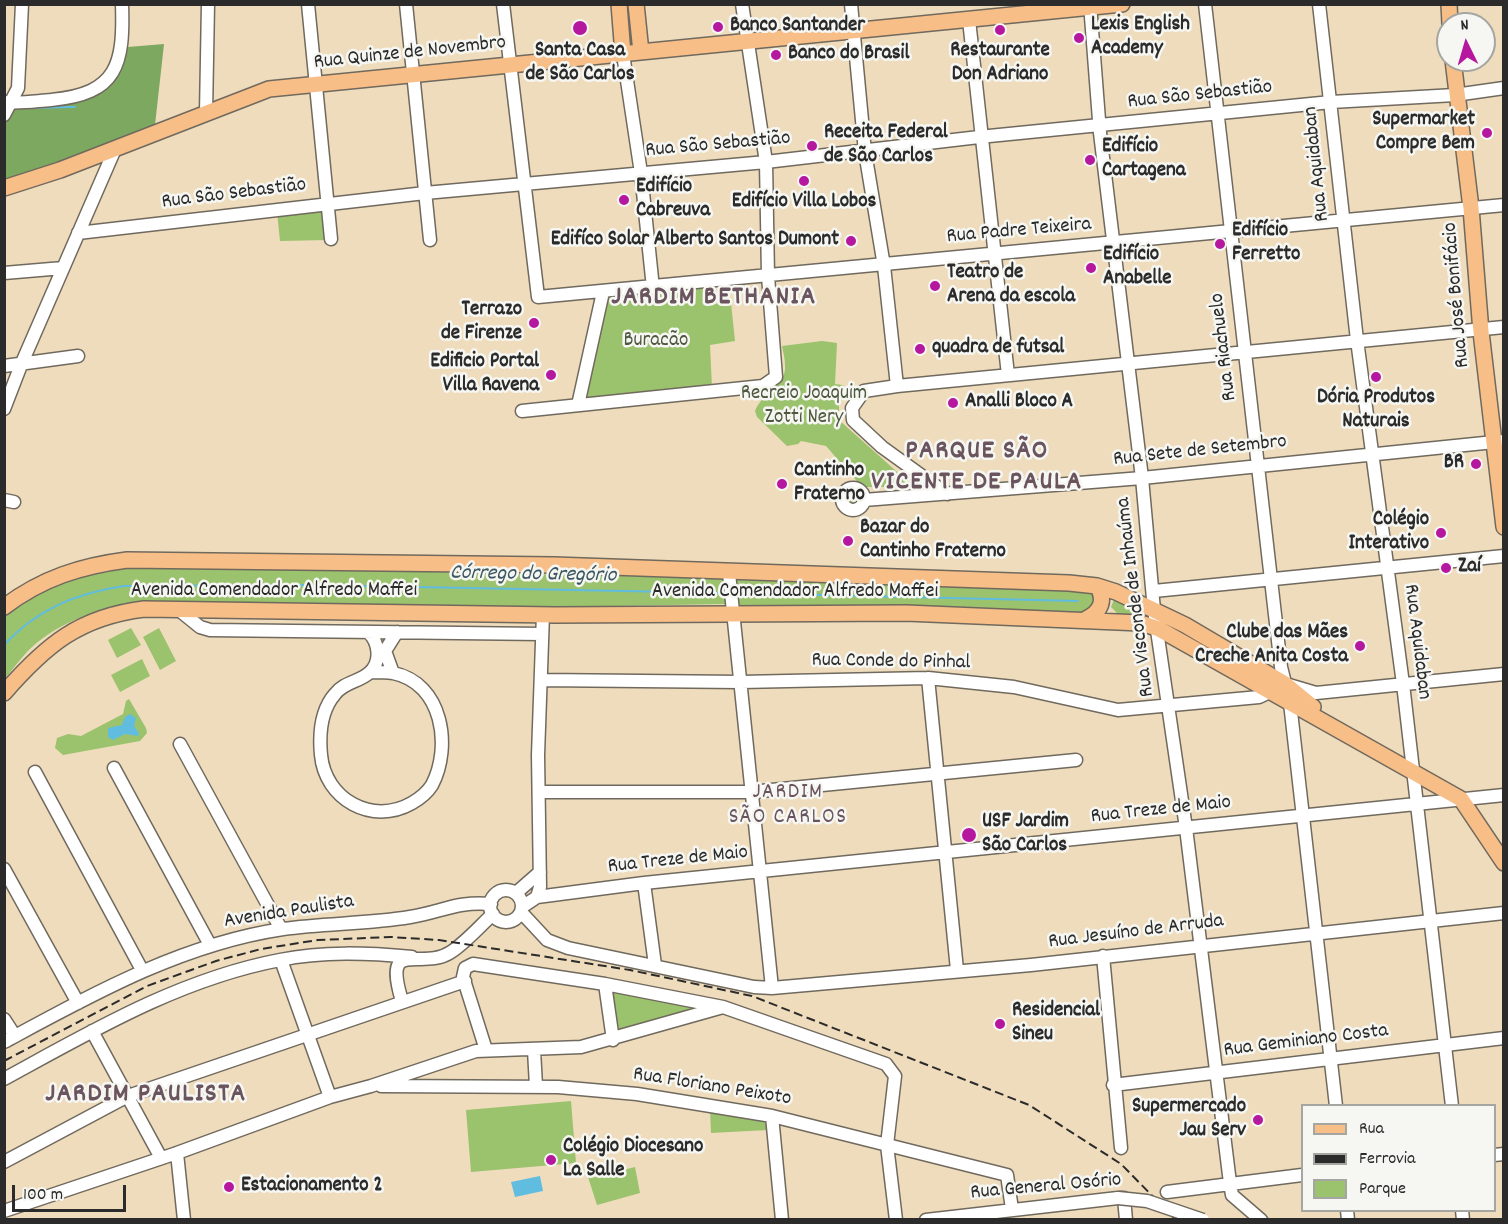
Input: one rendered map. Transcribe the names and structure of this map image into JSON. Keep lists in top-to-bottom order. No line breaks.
{"streets":{"main road":["Rua Quinze de Novembro","Rua José Bonifácio","Avenida Comendador Alfredo Maffei"],"street":["Rua São Sebastião","Rua Aquidaban","Rua Padre Teixeira","Rua Riachuelo","Rua Sete de Setembro","Rua Visconde de Inhaúma","Rua Conde do Pinhal","Rua Treze de Maio","Avenida Paulista","Rua Jesuíno de Arruda","Rua Geminiano Costa","Rua Floriano Peixoto","Rua General Osório"]},"crossings":[["Rua Quinze de Novembro","Rua Visconde de Inhaúma"],["Rua São Sebastião","Rua Aquidaban"],["Rua São Sebastião","Rua Padre Teixeira"],["Rua São Sebastião","Rua José Bonifácio"],["Rua São Sebastião","Rua Riachuelo"],["Rua São Sebastião","Rua Visconde de Inhaúma"],["Rua Aquidaban","Rua Padre Teixeira"],["Rua Aquidaban","Rua Sete de Setembro"],["Rua Aquidaban","Avenida Comendador Alfredo Maffei"],["Rua Aquidaban","Rua Treze de Maio"],["Rua Aquidaban","Rua Jesuíno de Arruda"],["Rua Aquidaban","Rua Geminiano Costa"],["Rua Padre Teixeira","Rua José Bonifácio"],["Rua Padre Teixeira","Rua Riachuelo"],["Rua Padre Teixeira","Rua Visconde de Inhaúma"],["Rua José Bonifácio","Rua Sete de Setembro"],["Rua Riachuelo","Rua Sete de Setembro"],["Rua Riachuelo","Avenida Comendador Alfredo Maffei"],["Rua Riachuelo","Rua Treze de Maio"],["Rua Riachuelo","Rua Jesuíno de Arruda"],["Rua Riachuelo","Rua Geminiano Costa"],["Rua Sete de Setembro","Rua Visconde de Inhaúma"],["Avenida Comendador Alfredo Maffei","Rua Visconde de Inhaúma"],["Avenida Comendador Alfredo Maffei","Rua Conde do Pinhal"],["Avenida Comendador Alfredo Maffei","Rua Treze de Maio"],["Rua Visconde de Inhaúma","Rua Conde do Pinhal"],["Rua Visconde de Inhaúma","Rua Treze de Maio"],["Rua Visconde de Inhaúma","Rua Jesuíno de Arruda"],["Rua Visconde de Inhaúma","Rua Geminiano Costa"],["Rua Treze de Maio","Avenida Paulista"],["Rua Floriano Peixoto","Rua General Osório"]],"districts":["JARDIM BETHANIA","PARQUE SÃO VICENTE DE PAULA","JARDIM SÃO CARLOS","JARDIM PAULISTA"],"water":["Córrego do Gregório"],"parks":["Buracão","Recreio Joaquim Zotti Nery"],"places":["Banco Santander","Santa Casa de São Carlos","Restaurante Don Adriano","Lexis English Academy","Banco do Brasil","Supermarket Compre Bem","Receita Federal de São Carlos","Edifício Cartagena","Edifício Villa Lobos","Edifício Cabreuva","Edifíco Solar Alberto Santos Dumont","Edifício Ferretto","Edifício Anabelle","Teatro de Arena da escola","Terrazo de Firenze","quadra de futsal","Edificio Portal Villa Ravena","Dória Produtos Naturais","Analli Bloco A","BR","Cantinho Fraterno","Colégio Interativo","Bazar do Cantinho Fraterno","Zaí","Clube das Mães Creche Anita Costa","USF Jardim São Carlos","Residencial Sineu","Supermercado Jau Serv","Colégio Diocesano La Salle","Estacionamento 2"],"legend":["Rua","Ferrovia","Parque"],"scale_bar":"100 m","north":"top"}
